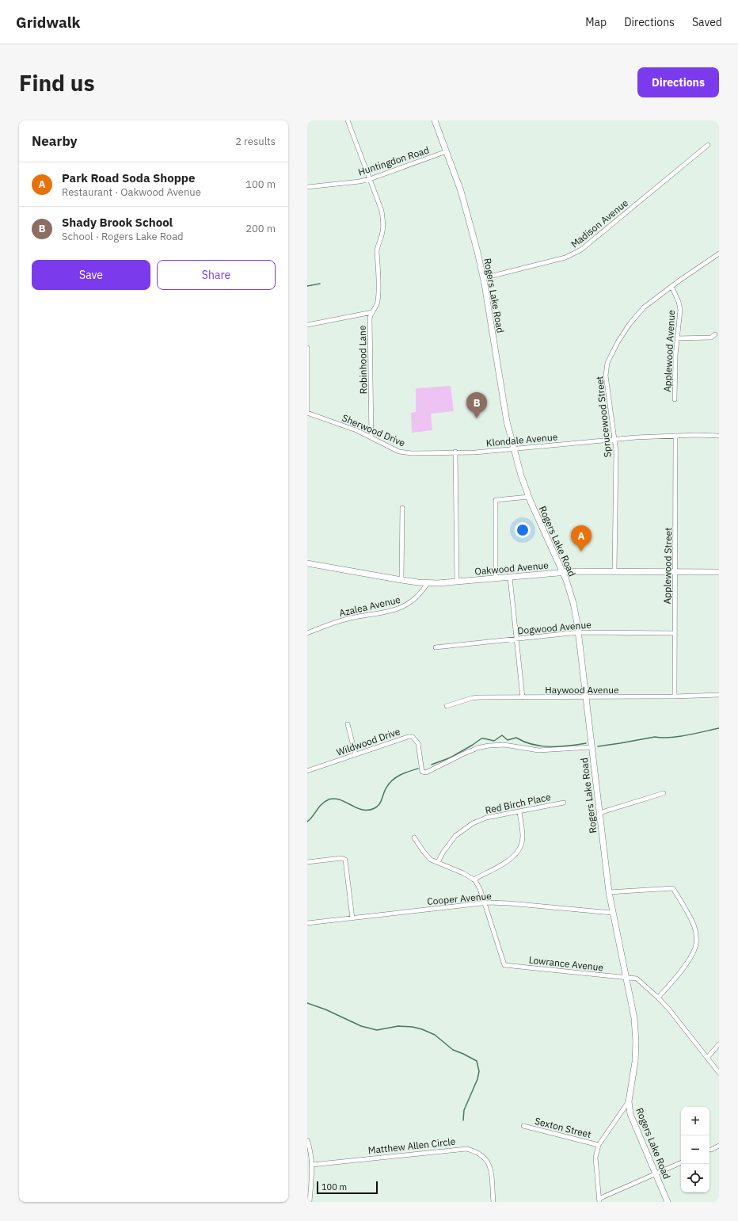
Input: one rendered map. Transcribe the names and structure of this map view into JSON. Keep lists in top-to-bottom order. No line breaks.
{"streets":{"main road":["Rogers Lake Road","Oakwood Avenue"],"street":["Huntingdon Road","Madison Avenue","Applewood Avenue","Robinhood Lane","Sprucewood Street","Sherwood Drive","Klondale Avenue","Applewood Street","Azalea Avenue","Dogwood Avenue","Haywood Avenue","Wildwood Drive","Red Birch Place","Cooper Avenue","Lowrance Avenue","Sexton Street","Matthew Allen Circle"]},"crossings":[["Huntingdon Road","Rogers Lake Road"],["Huntingdon Road","Robinhood Lane"],["Madison Avenue","Rogers Lake Road"],["Rogers Lake Road","Klondale Avenue"],["Rogers Lake Road","Oakwood Avenue"],["Rogers Lake Road","Dogwood Avenue"],["Rogers Lake Road","Haywood Avenue"],["Rogers Lake Road","Wildwood Drive"],["Rogers Lake Road","Cooper Avenue"],["Rogers Lake Road","Lowrance Avenue"],["Applewood Avenue","Sprucewood Street"],["Robinhood Lane","Sherwood Drive"],["Sprucewood Street","Klondale Avenue"],["Sprucewood Street","Oakwood Avenue"],["Sherwood Drive","Klondale Avenue"],["Klondale Avenue","Applewood Street"],["Applewood Street","Oakwood Avenue"],["Applewood Street","Dogwood Avenue"],["Applewood Street","Haywood Avenue"],["Oakwood Avenue","Azalea Avenue"],["Cooper Avenue","Lowrance Avenue"]],"scale_bar":"100 m","page":{"header":"Gridwalk","nav":["Map","Directions","Saved"],"buttons":["Directions",["Save","Share"]],"title":"Find us","heading":["Nearby","2 results"],"list":[{"mark":"A","name":"Park Road Soda Shoppe","note":"Restaurant · Oakwood Avenue","value":"100 m"},{"mark":"B","name":"Shady Brook School","note":"School · Rogers Lake Road","value":"200 m"}],"pins":["B","A"],"map_buttons":["+","−"],"scale":"100 m"}}
